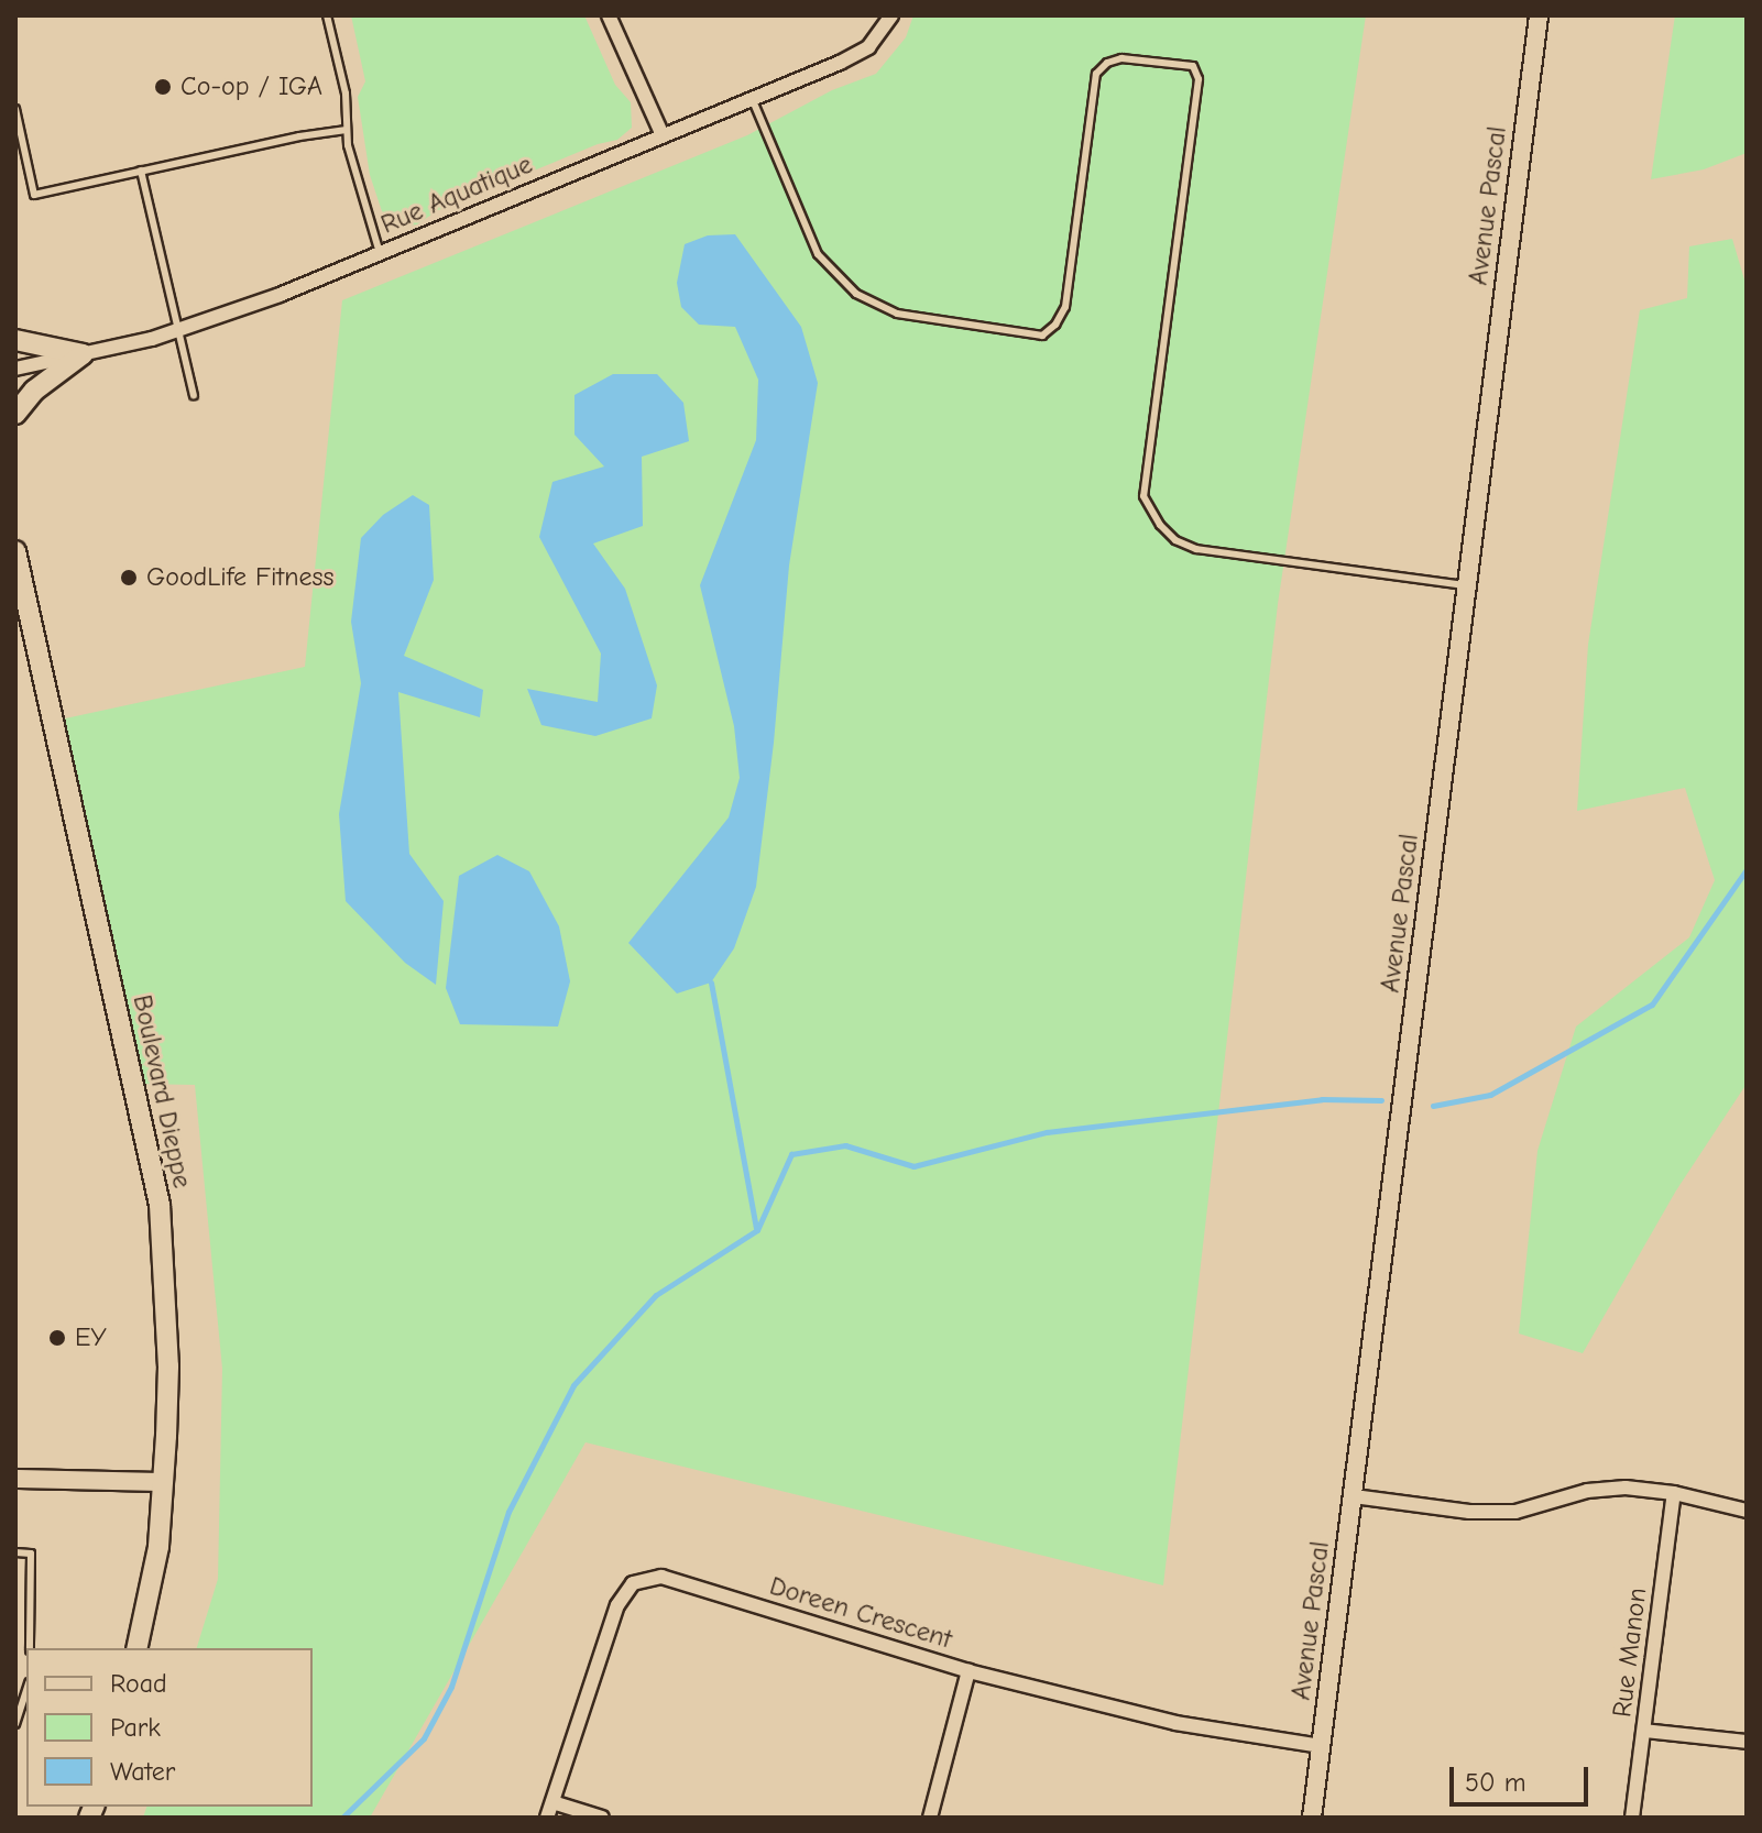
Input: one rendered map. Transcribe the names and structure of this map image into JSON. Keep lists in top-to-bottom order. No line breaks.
{"streets":{"main road":["Boulevard Dieppe"],"street":["Rue Aquatique","Avenue Pascal","Doreen Crescent","Rue Manon"]},"crossings":[["Avenue Pascal","Doreen Crescent"]],"places":["Co-op / IGA","GoodLife Fitness","EY"],"legend":["Road","Park","Water"],"scale_bar":"50 m"}
